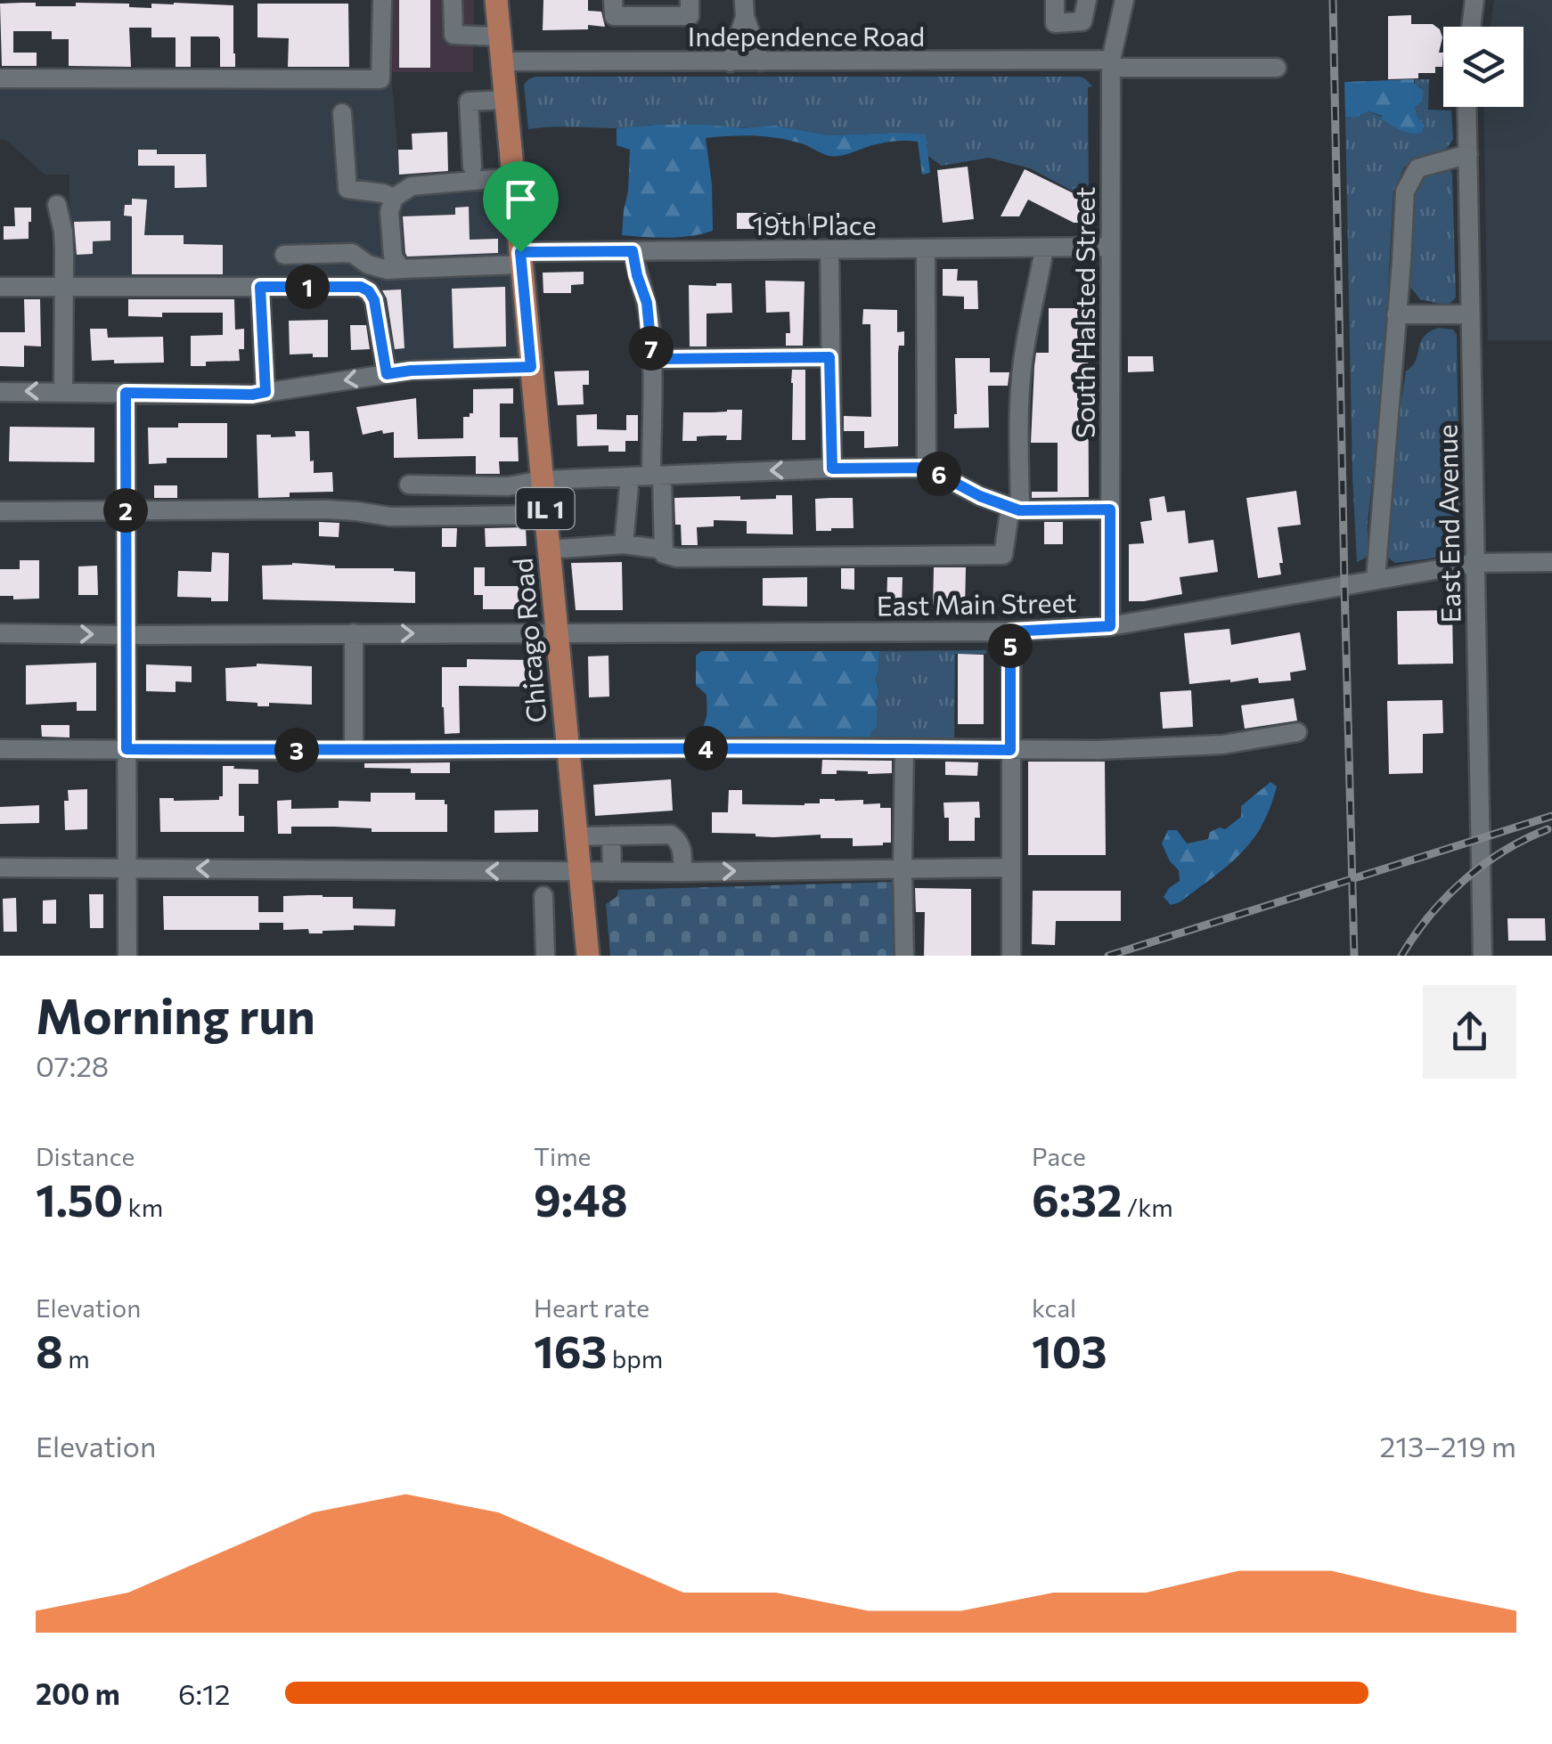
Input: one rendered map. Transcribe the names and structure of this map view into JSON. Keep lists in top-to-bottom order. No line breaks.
{"streets":{"main road":["IL 1","Chicago Road"],"street":["Independence Road","19th Place","South Halsted Street","East End Avenue","East Main Street"]},"crossings":[["Independence Road","South Halsted Street"],["Independence Road","Chicago Road"],["19th Place","South Halsted Street"],["19th Place","Chicago Road"],["South Halsted Street","East Main Street"],["East End Avenue","East Main Street"],["East Main Street","Chicago Road"]],"page":{"pins":["1","7","6","2","5","4","3"],"heading":["Morning run","07:28"],"stats":[["Distance","1.50 km"],["Time","9:48"],["Pace","6:32 /km"],["Elevation","8 m"],["Heart rate","163 bpm"],["kcal","103"]],"chart":["Elevation","213–219 m"],"list":[{"name":"200 m","note":"6:12"}]}}
